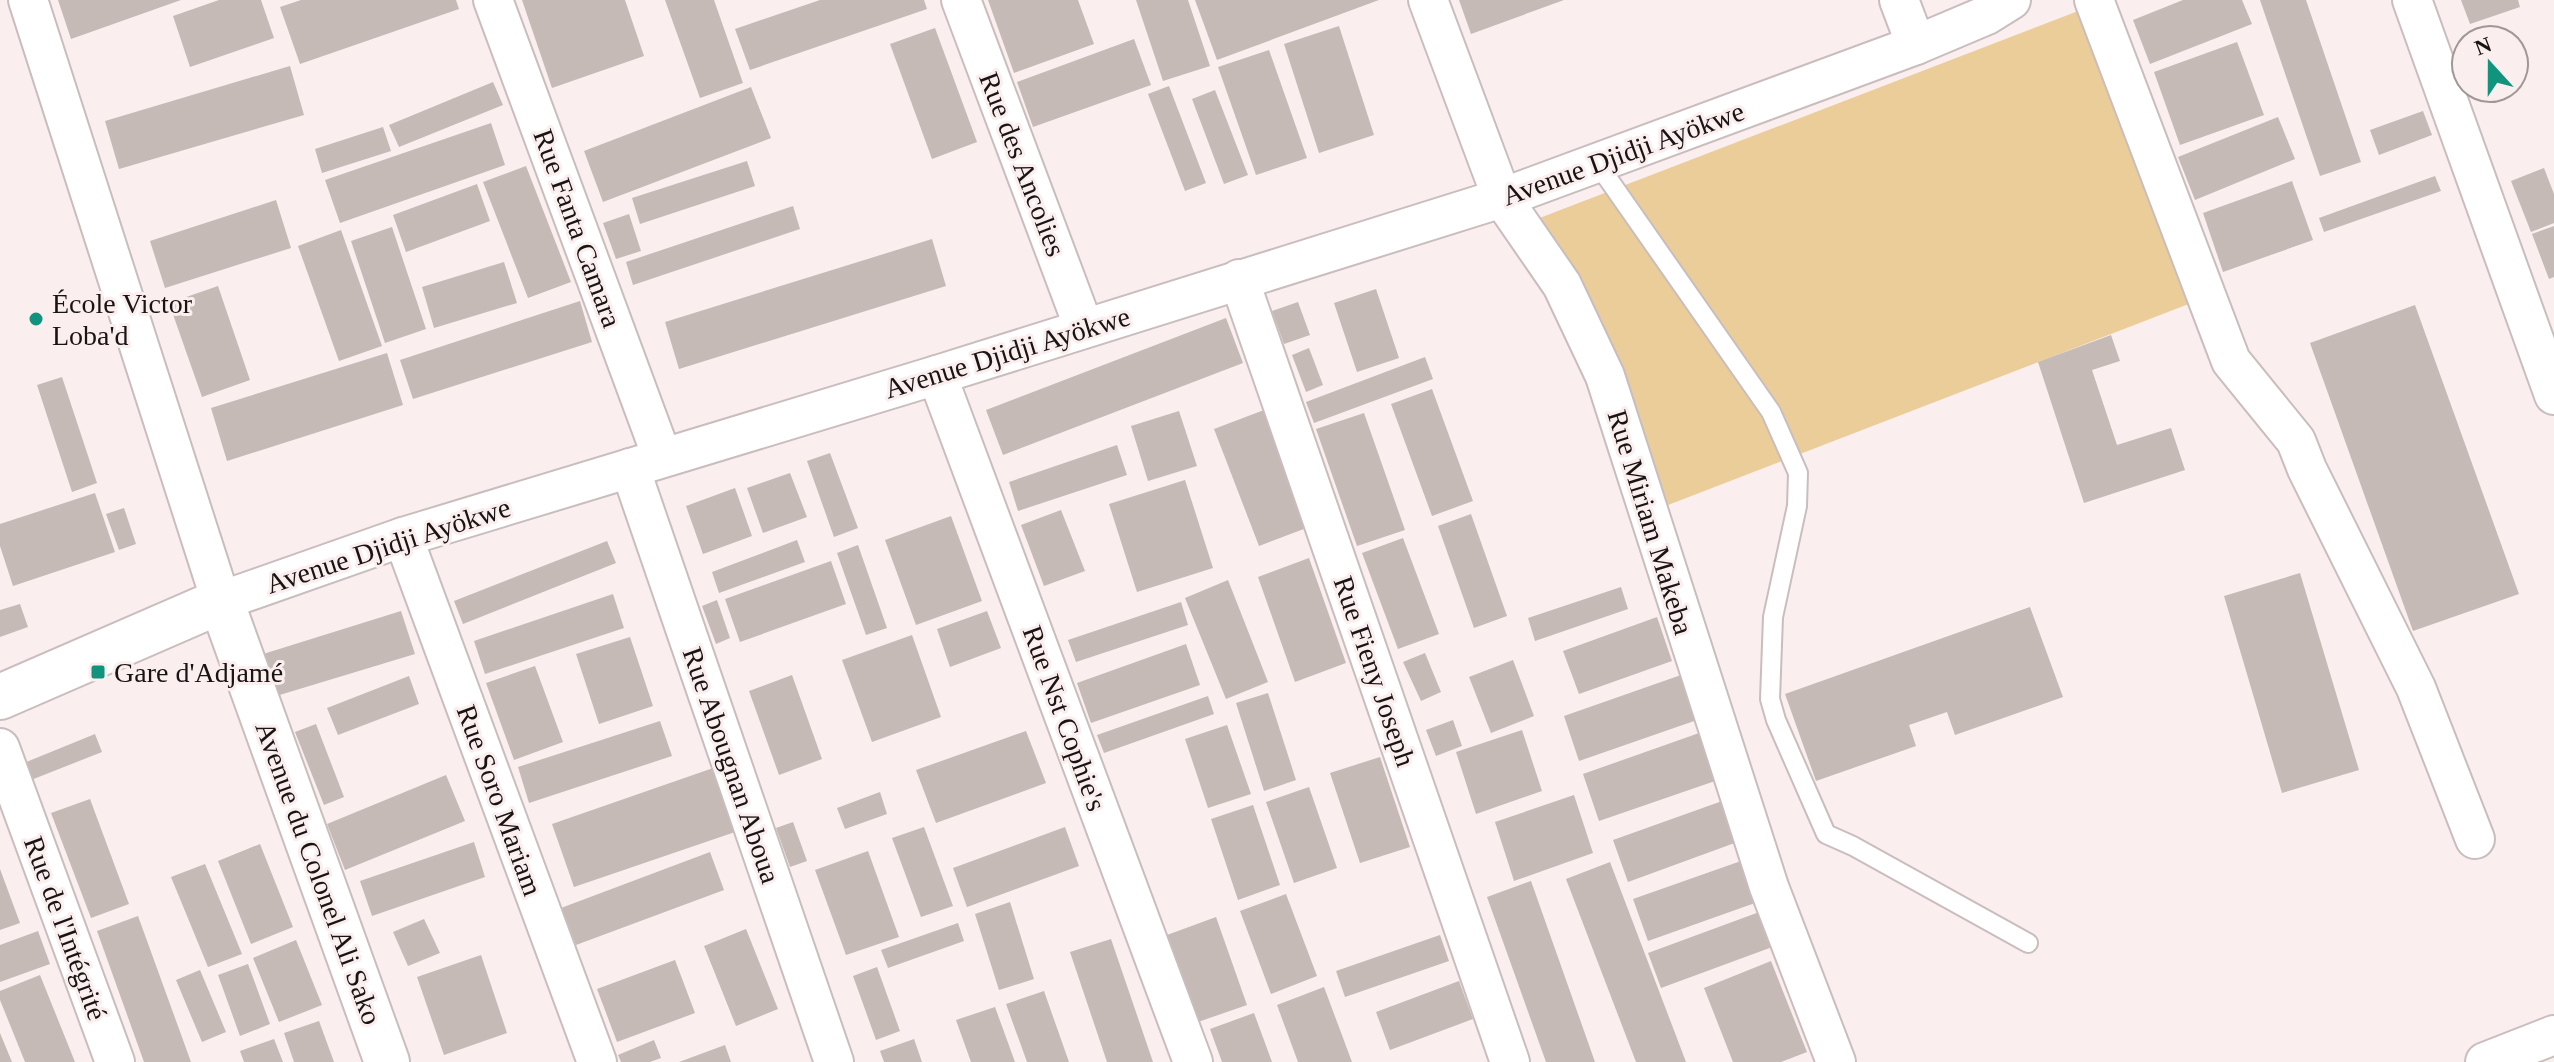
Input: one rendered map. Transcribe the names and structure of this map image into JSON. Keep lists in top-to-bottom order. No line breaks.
{"streets":{"street":["Avenue Djidji Ayökwe","Rue des Ancolies","Rue Fanta Camara","Rue Miriam Makeba","Rue Fieny Joseph","Rue Nst Cophie's","Rue Abougnan Aboua","Rue Soro Mariam","Avenue du Colonel Ali Sako","Rue de l'Intégrité"]},"crossings":[["Avenue Djidji Ayökwe","Rue des Ancolies"],["Avenue Djidji Ayökwe","Rue Fanta Camara"],["Avenue Djidji Ayökwe","Rue Miriam Makeba"],["Avenue Djidji Ayökwe","Rue Fieny Joseph"],["Avenue Djidji Ayökwe","Rue Nst Cophie's"],["Avenue Djidji Ayökwe","Rue Abougnan Aboua"],["Avenue Djidji Ayökwe","Rue Soro Mariam"],["Avenue Djidji Ayökwe","Avenue du Colonel Ali Sako"],["Rue Fanta Camara","Rue Abougnan Aboua"]],"places":{"other":["École Victor Loba'd"],"transit":["Gare d'Adjamé"]},"north":"top"}
